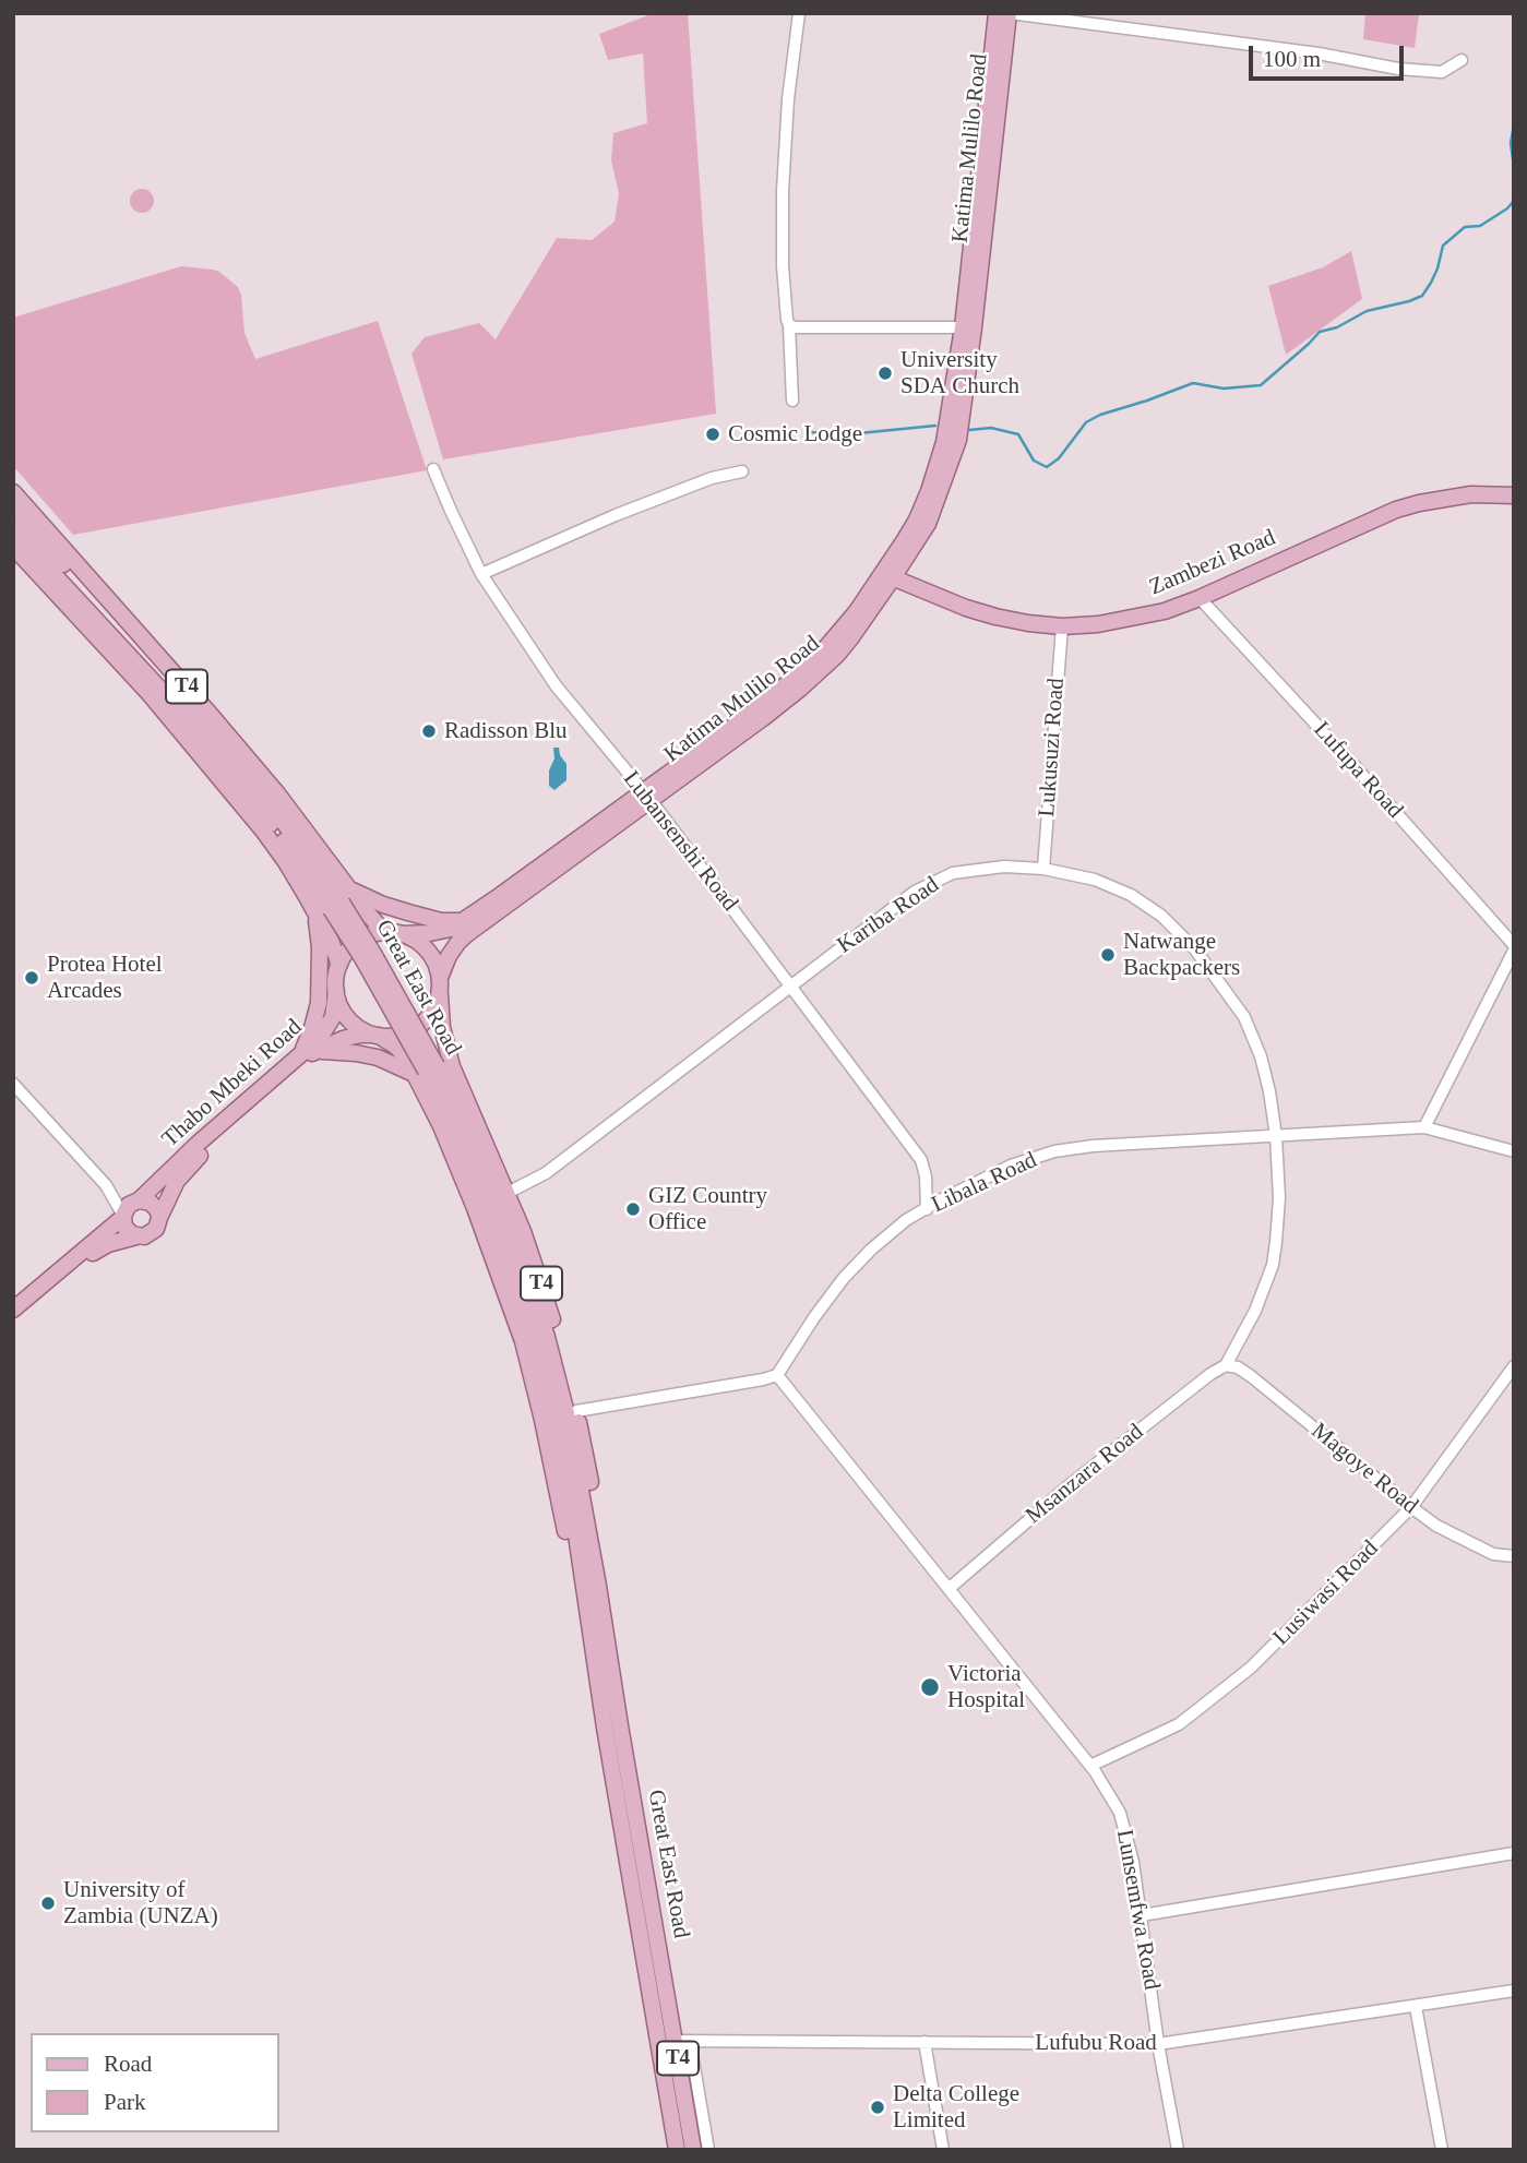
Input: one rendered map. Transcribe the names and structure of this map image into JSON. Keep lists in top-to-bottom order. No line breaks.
{"streets":{"main road":["Katima Mulilo Road","Zambezi Road","T4","Great East Road","Thabo Mbeki Road"],"street":["Lukusuzi Road","Lufupa Road","Lubansenshi Road","Kariba Road","Libala Road","Magoye Road","Msanzara Road","Lusiwasi Road","Lunsemfwa Road","Lufubu Road"]},"crossings":[["Katima Mulilo Road","Zambezi Road"],["Katima Mulilo Road","Lubansenshi Road"],["Katima Mulilo Road","Great East Road"],["Katima Mulilo Road","Thabo Mbeki Road"],["Zambezi Road","Lukusuzi Road"],["Zambezi Road","Lufupa Road"],["Lukusuzi Road","Kariba Road"],["Lubansenshi Road","Kariba Road"],["Lubansenshi Road","Libala Road"],["Kariba Road","Great East Road"],["Kariba Road","Libala Road"],["Kariba Road","Magoye Road"],["Kariba Road","Msanzara Road"],["Great East Road","Thabo Mbeki Road"],["Great East Road","Lufubu Road"],["Libala Road","Lunsemfwa Road"],["Magoye Road","Msanzara Road"],["Magoye Road","Lusiwasi Road"],["Msanzara Road","Lunsemfwa Road"],["Lusiwasi Road","Lunsemfwa Road"],["Lunsemfwa Road","Lufubu Road"]],"places":["University SDA Church","Cosmic Lodge","Radisson Blu","Natwange Backpackers","Protea Hotel Arcades","GIZ Country Office","Victoria Hospital","University of Zambia (UNZA)","Delta College Limited"],"legend":["Road","Park"],"scale_bar":"100 m"}
